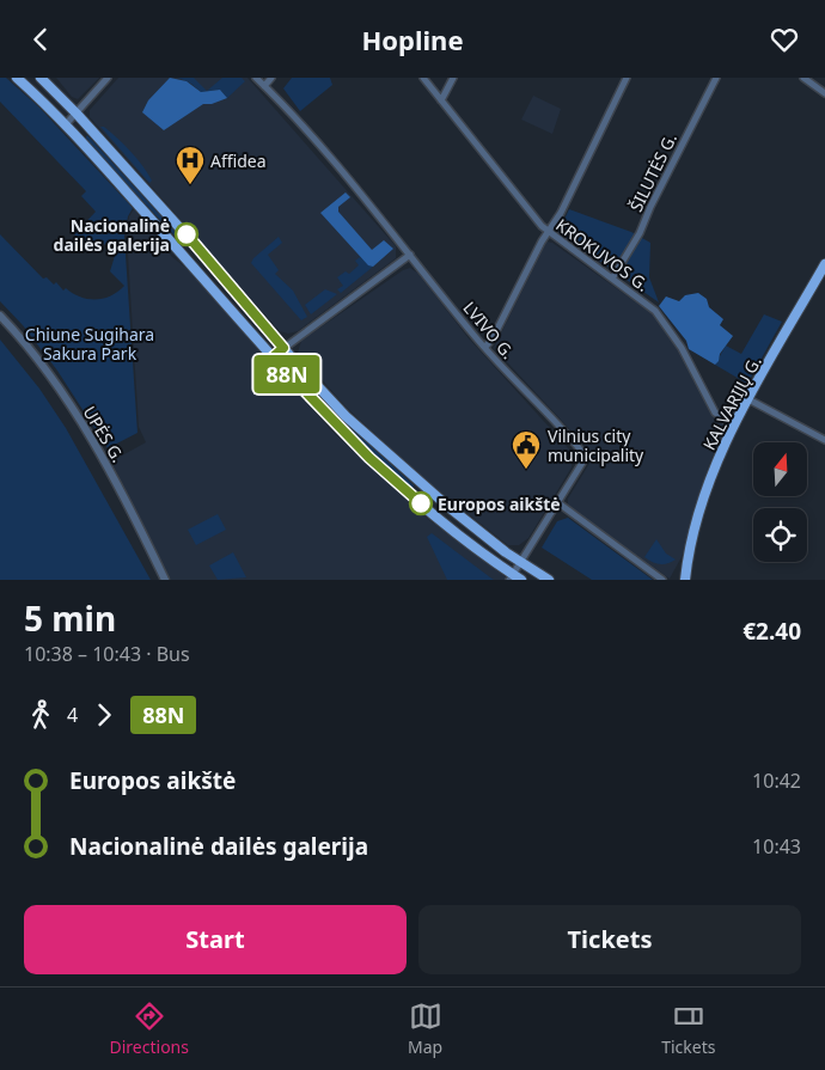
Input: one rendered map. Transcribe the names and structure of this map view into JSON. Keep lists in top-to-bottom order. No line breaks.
{"streets":{"main road":["KALVARIJŲ G."],"street":["ŠILUTĖS G.","KROKUVOS G.","LVIVO G.","UPĖS G."]},"crossings":[["ŠILUTĖS G.","KROKUVOS G."],["KROKUVOS G.","KALVARIJŲ G."]],"parks":["Chiune Sugihara Sakura Park"],"places":{"hospital":["Affidea"],"other":["Nacionalinė dailės galerija","Europos aikštė"],"public building":["Vilnius city municipality"]},"lines":["bus line 88N"],"north":"top","page":{"header":"Hopline","on_map":"88N","heading":["5 min","10:38 – 10:43 · Bus","€2.40"],"legs":["4","88N"],"list":[{"name":"Europos aikštė","value":"10:42"},{"name":"Nacionalinė dailės galerija","value":"10:43"}],"buttons":["Start","Tickets"],"tabs":["Directions","Map","Tickets"]}}
